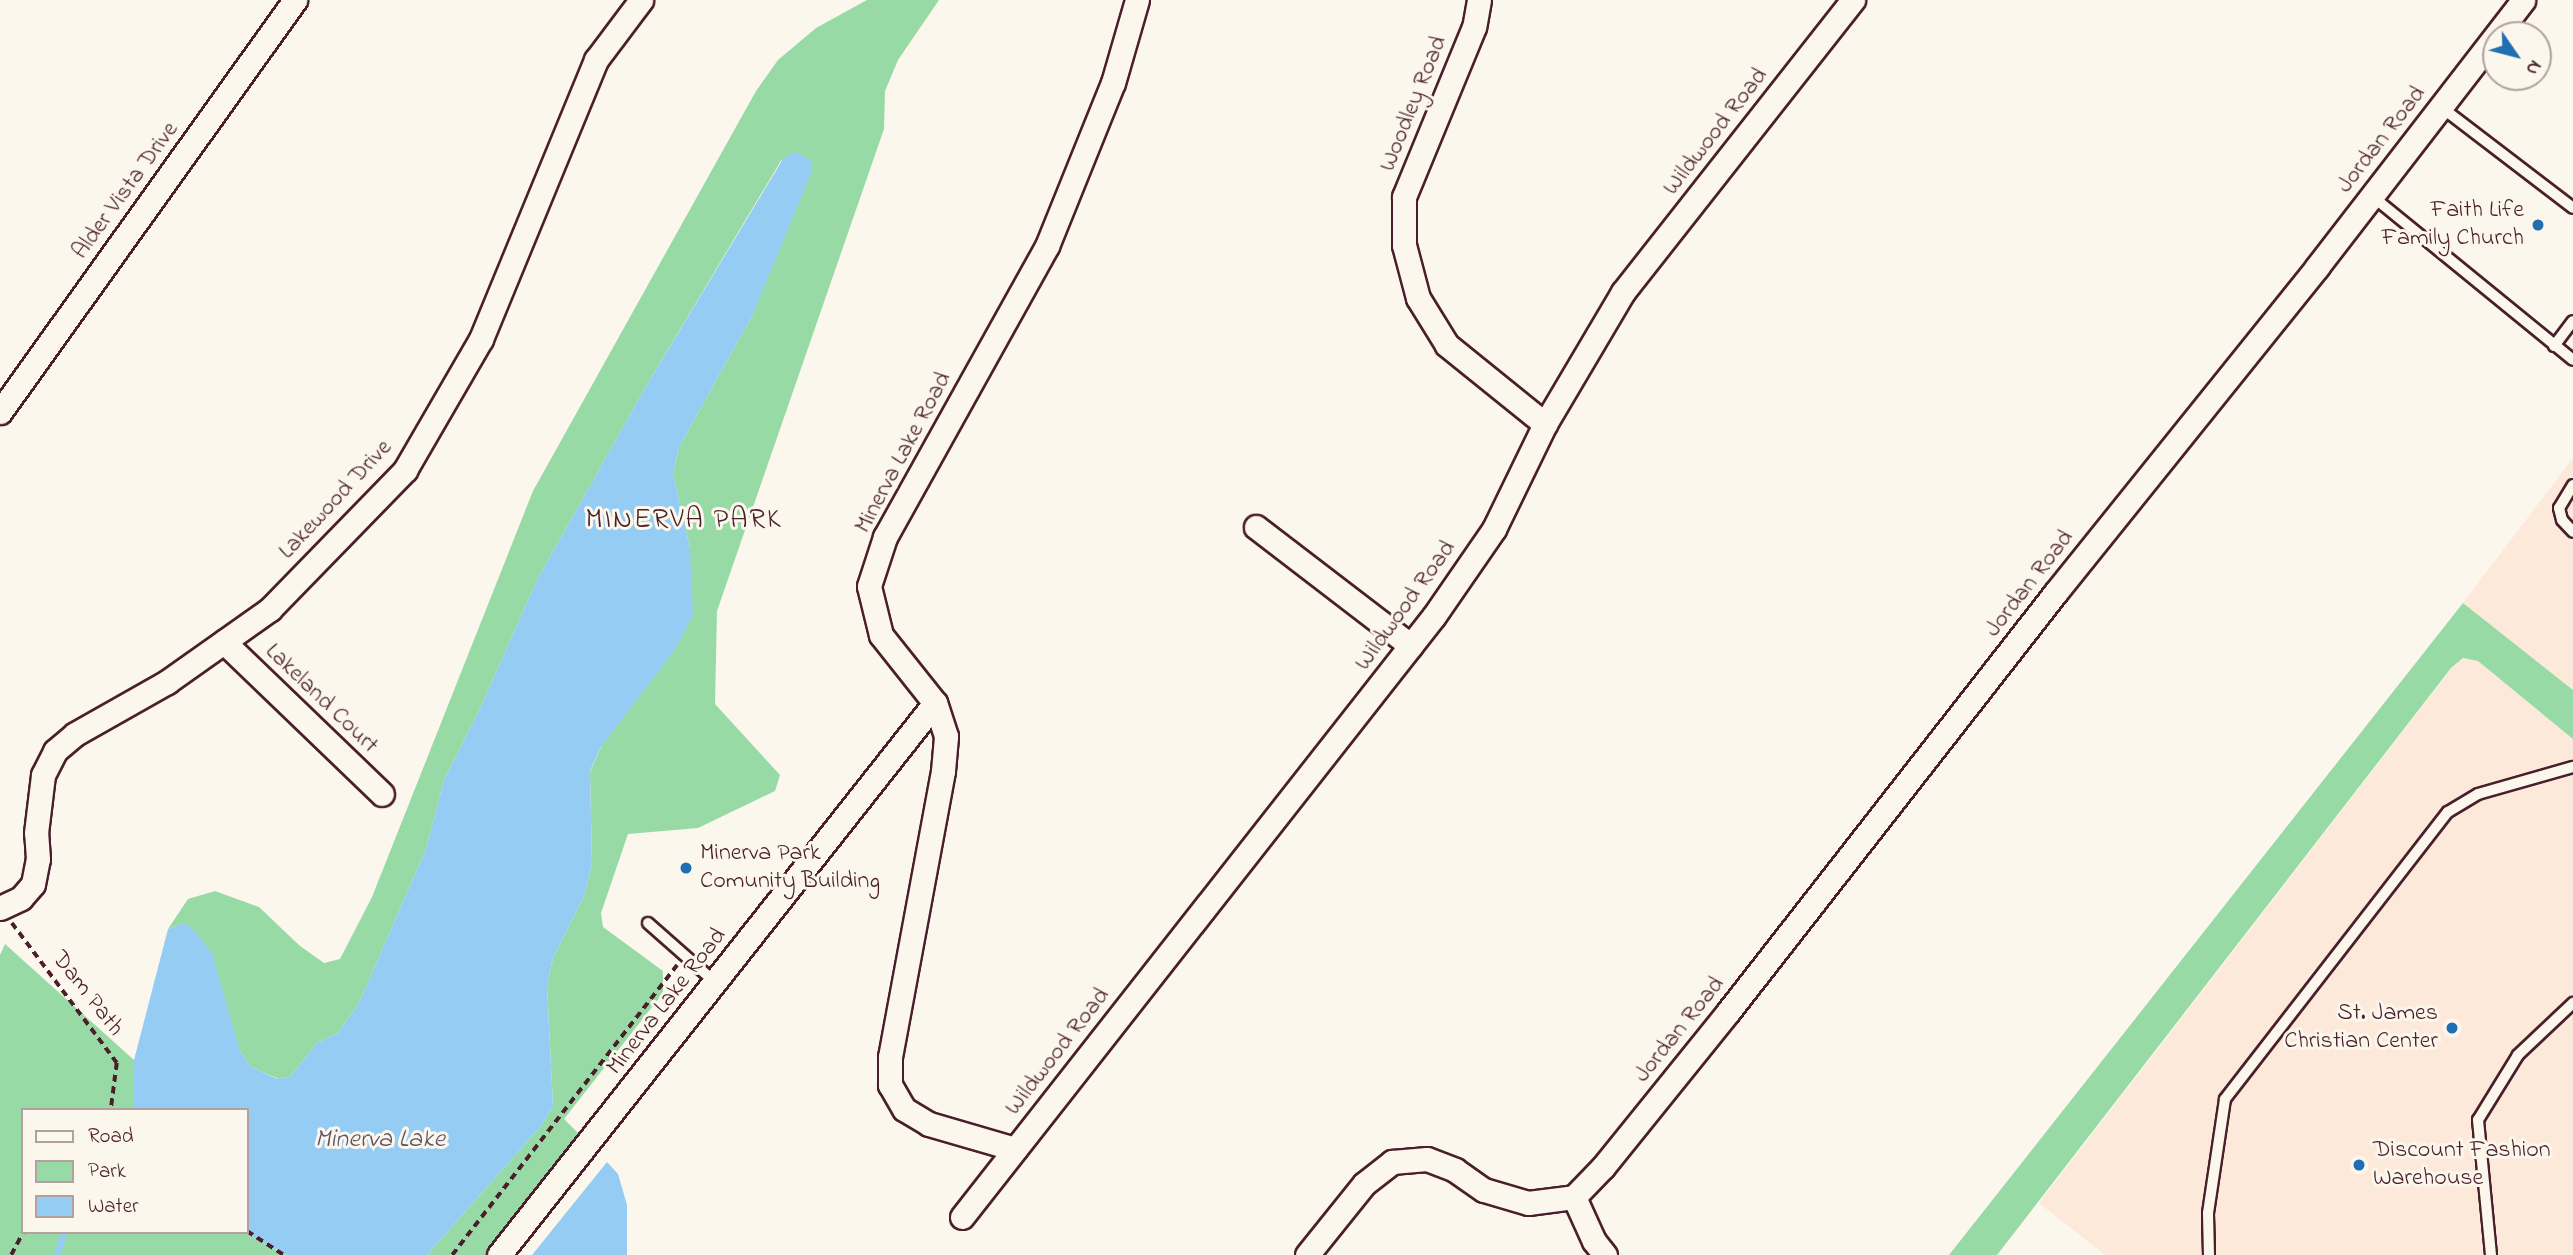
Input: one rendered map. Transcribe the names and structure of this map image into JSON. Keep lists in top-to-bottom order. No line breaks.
{"streets":{"street":["Woodley Road","Wildwood Road","Jordan Road","Alder Vista Drive","Minerva Lake Road","Lakewood Drive","Lakeland Court"],"path":["Dam Path"]},"crossings":[["Woodley Road","Wildwood Road"],["Lakewood Drive","Lakeland Court"],["Lakewood Drive","Dam Path"]],"districts":["MINERVA PARK"],"water":["Minerva Lake"],"places":["Faith Life Family Church","Minerva Park Comunity Building","St. James Christian Center","Discount Fashion Warehouse"],"legend":["Road","Park","Water"],"north":"bottom right"}
